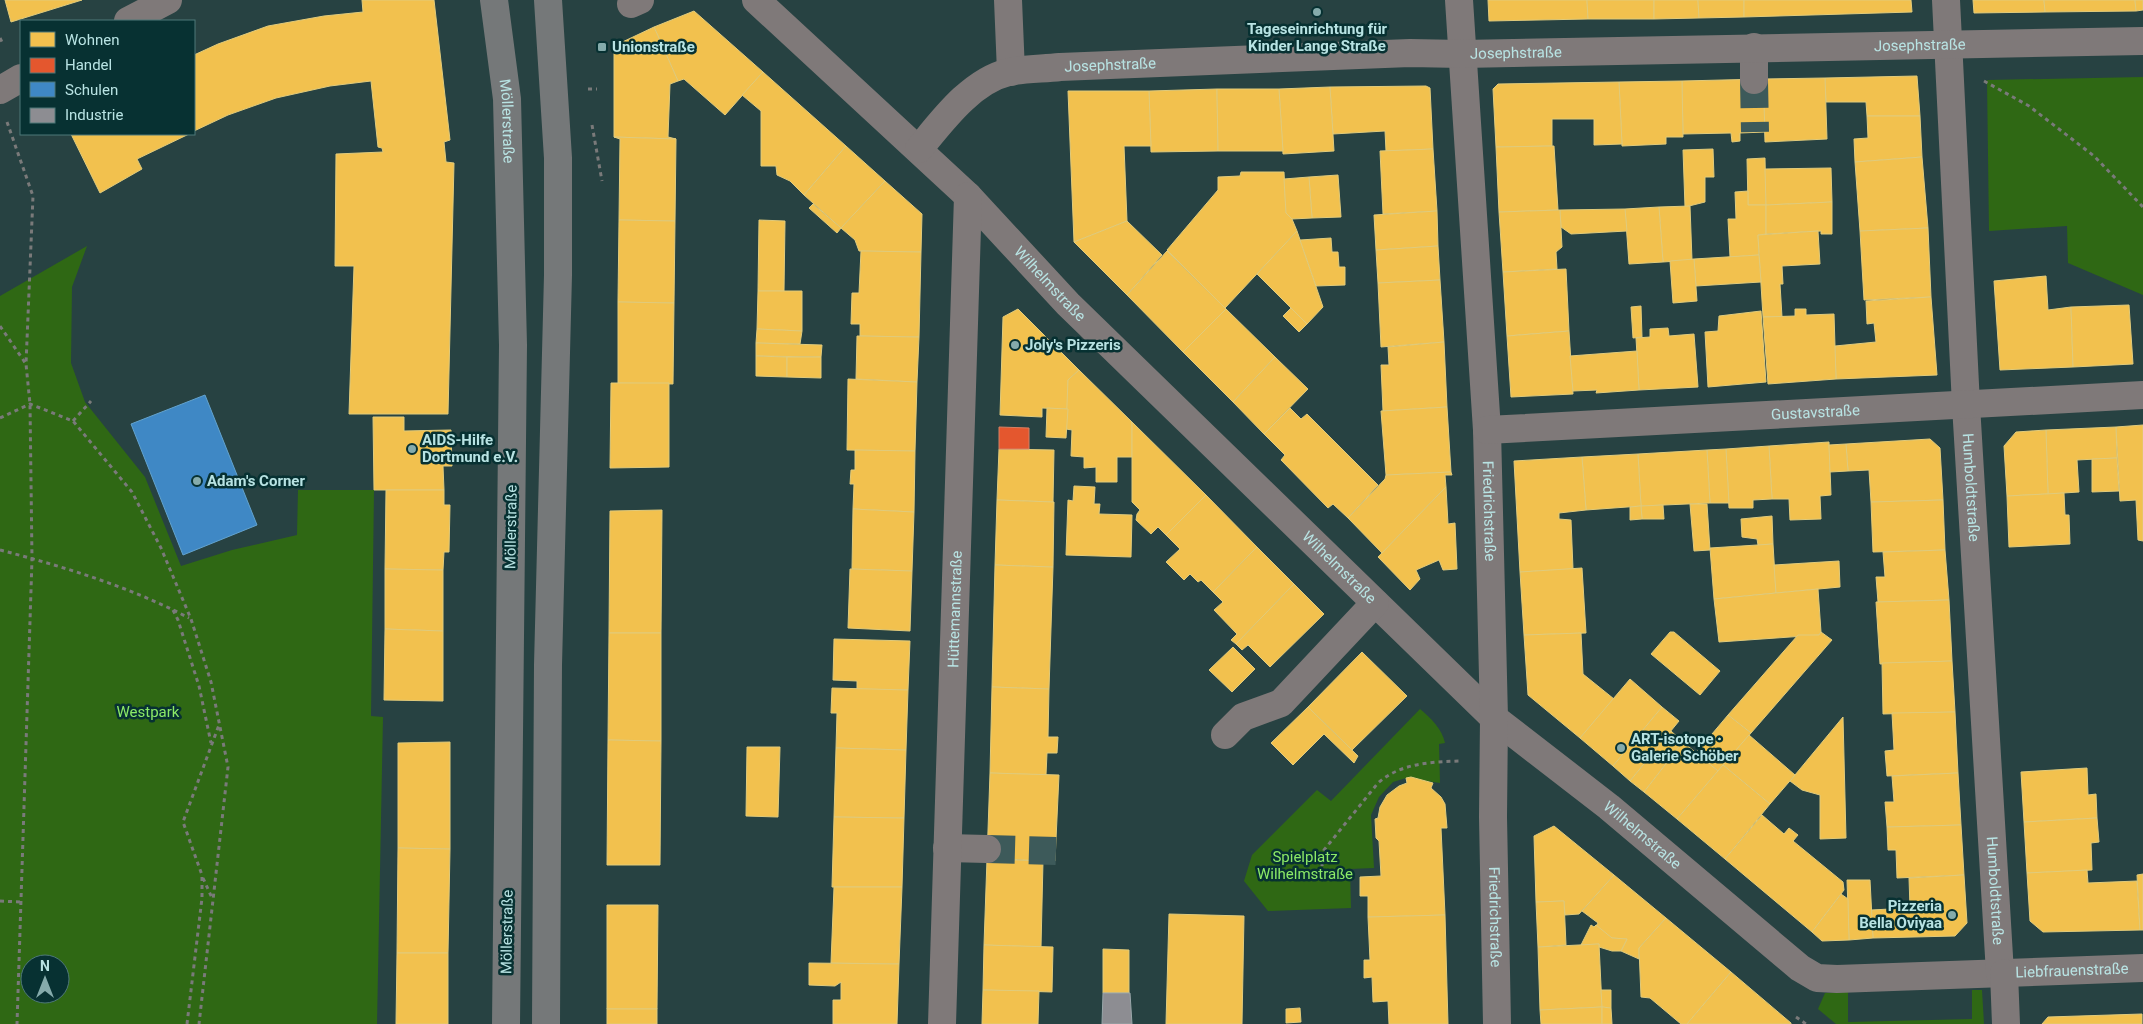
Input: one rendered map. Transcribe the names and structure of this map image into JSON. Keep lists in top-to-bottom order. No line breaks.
{"streets":{"main road":["Möllerstraße"],"street":["Josephstraße","Wilhelmstraße","Gustavstraße","Humboldtstraße","Friedrichstraße","Hüttemannstraße","Liebfrauenstraße"]},"crossings":[["Josephstraße","Wilhelmstraße"],["Josephstraße","Humboldtstraße"],["Josephstraße","Friedrichstraße"],["Wilhelmstraße","Humboldtstraße"],["Wilhelmstraße","Friedrichstraße"],["Wilhelmstraße","Hüttemannstraße"],["Wilhelmstraße","Liebfrauenstraße"],["Gustavstraße","Humboldtstraße"],["Gustavstraße","Friedrichstraße"],["Humboldtstraße","Liebfrauenstraße"]],"parks":["Westpark","Spielplatz Wilhelmstraße"],"places":{"other":["Tageseinrichtung für Kinder Lange Straße","Joly's Pizzeris","AIDS-Hilfe Dortmund e.V.","Adam's Corner","ART-isotope · Galerie Schöber","Pizzeria Bella Oviyaa"],"transit":["Unionstraße"]},"legend":["Wohnen","Handel","Schulen","Industrie"],"north":"top"}
